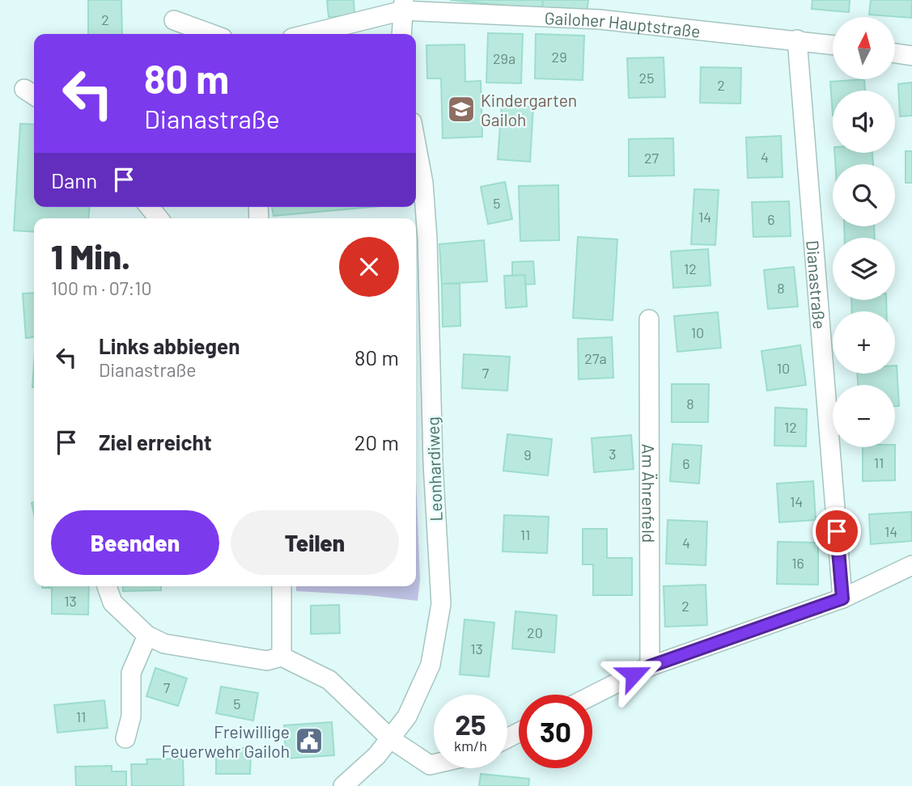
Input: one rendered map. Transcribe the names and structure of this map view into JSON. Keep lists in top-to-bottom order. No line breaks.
{"streets":{"street":["Gailoher Hauptstraße","Dianastraße","Leonhardiweg","Am Ährenfeld"]},"crossings":[["Gailoher Hauptstraße","Dianastraße"]],"places":{"school or university":["Kindergarten Gailoh"],"public building":["Freiwillige Feuerwehr Gailoh"]},"house_numbers":["2","29","29a","25","2","4","27","5","14","6","12","8","10","27a","10","7","8","12","3","9","11","6","14","14","11","4","16","13","2","20","13","7","5","11"],"north":"top","page":{"map_buttons":["+","−"],"turn":["80 m","Dianastraße"],"then":"Dann","heading":["1 Min.","100 m · 07:10"],"list":[{"name":"Links abbiegen","note":"Dianastraße","value":"80 m"},{"name":"Ziel erreicht","value":"20 m"}],"buttons":["Beenden","Teilen"],"speed":"25 km/h","limit":"30"}}
